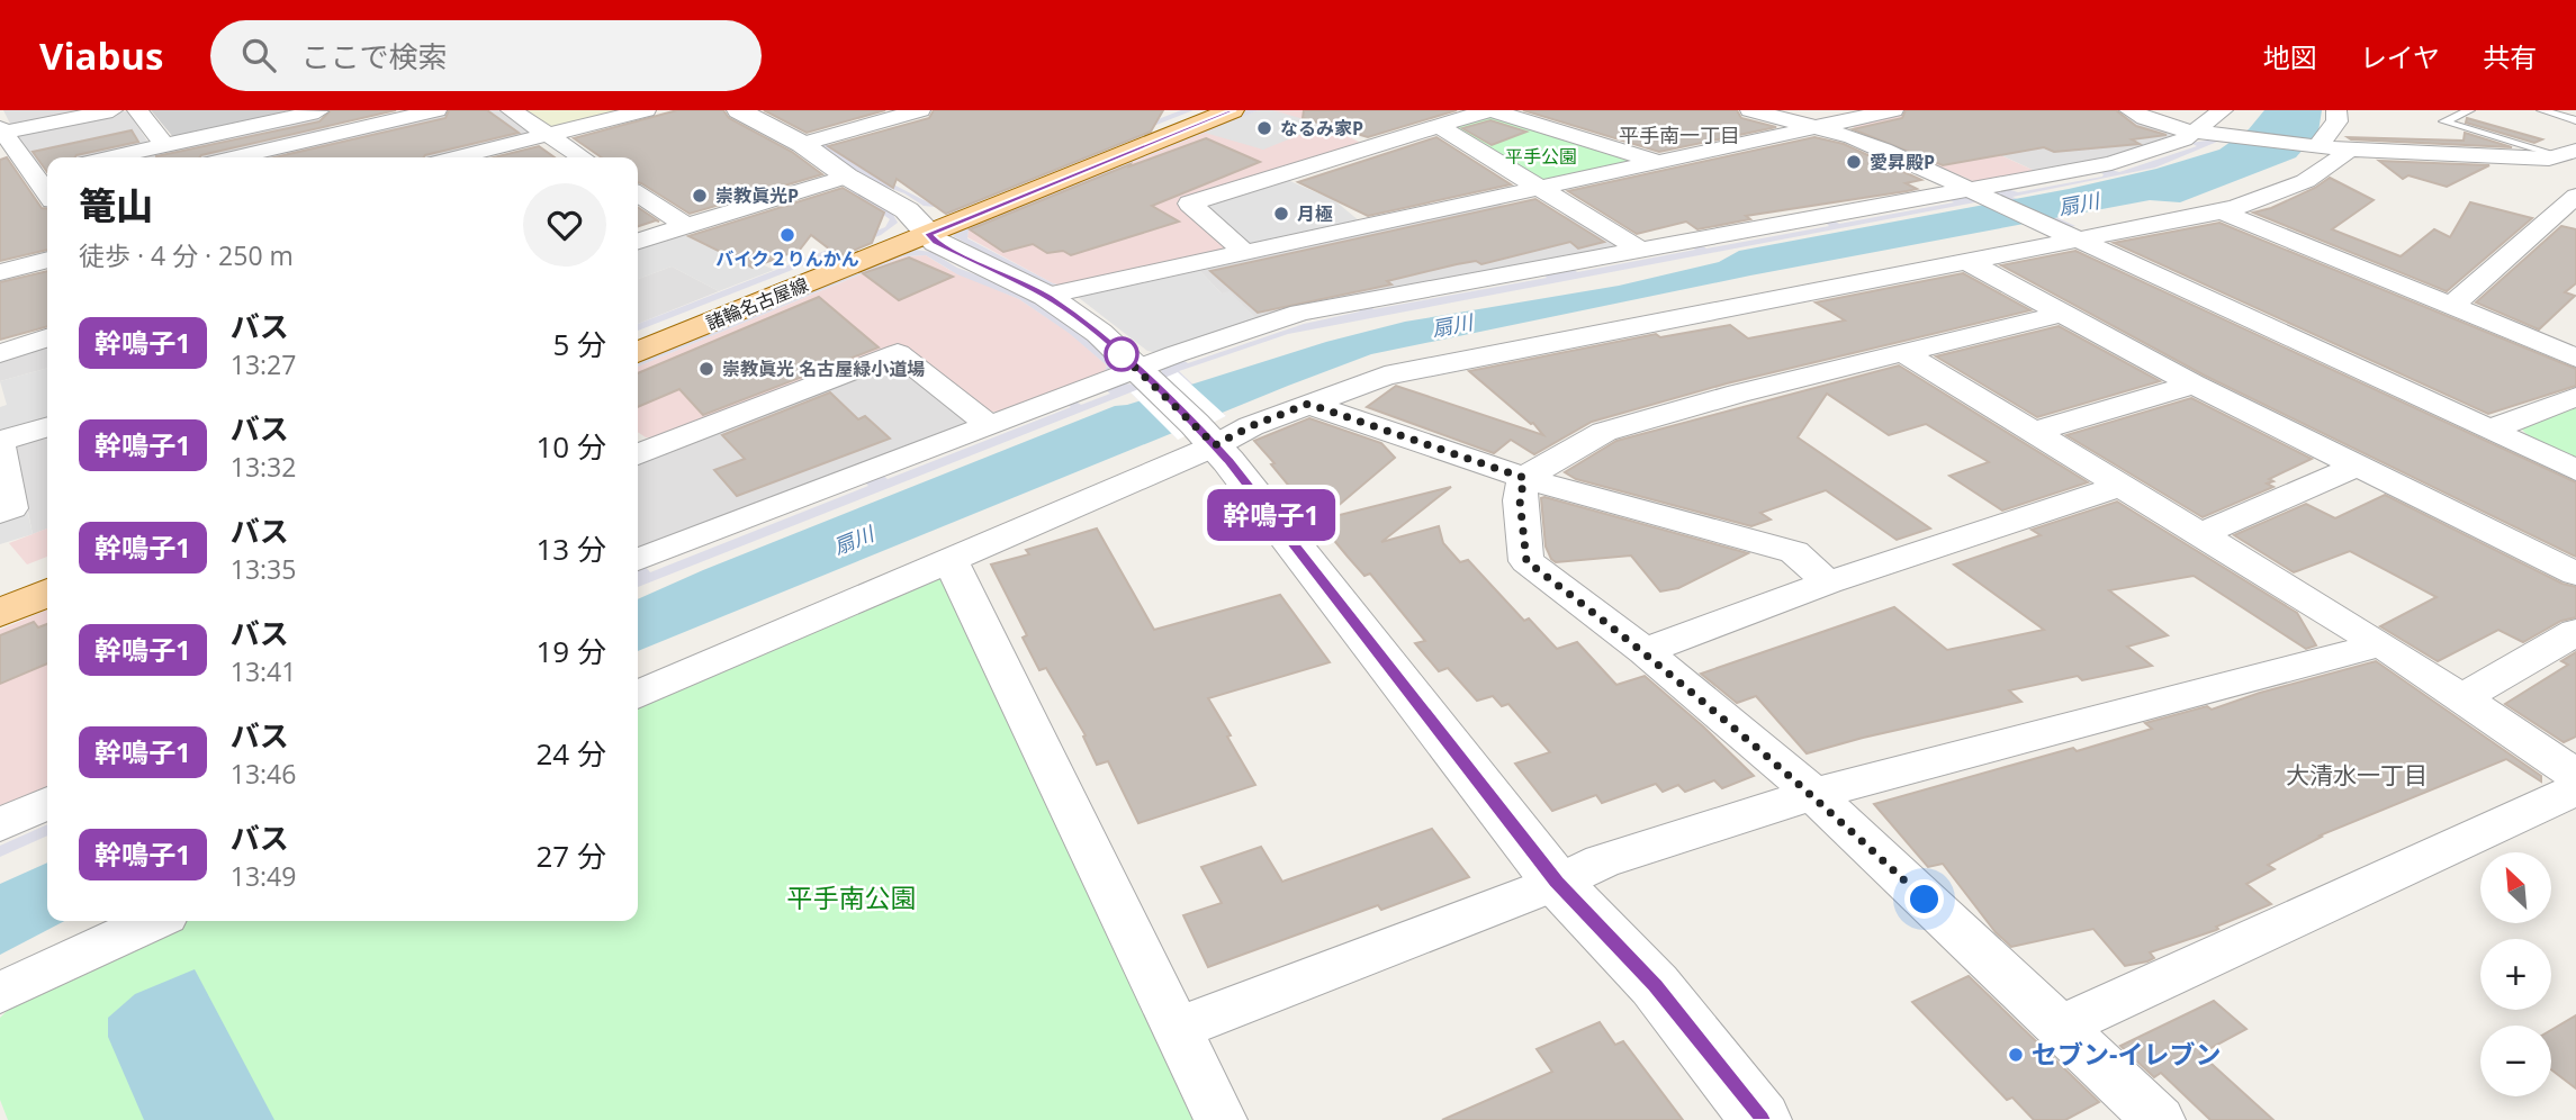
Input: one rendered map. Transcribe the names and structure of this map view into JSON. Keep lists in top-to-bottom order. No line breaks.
{"streets":{"main road":["諸輪名古屋線"]},"districts":["平手南一丁目","大清水一丁目"],"water":["扇川"],"parks":["平手公園","平手南公園"],"places":["なるみ家P","愛昇殿P","崇教眞光P","月極","バイク２りんかん","崇教眞光 名古屋緑小道場","セブン-イレブン"],"lines":["bus line 幹鳴子1"],"north":"top left","page":{"header":"Viabus","search":"ここで検索","nav":["地図","レイヤ","共有"],"on_map":"幹鳴子1","heading":["篭山","徒歩 · 4 分 · 250 m"],"list":[{"mark":"幹鳴子1","name":"バス","note":"13:27","value":"5 分"},{"mark":"幹鳴子1","name":"バス","note":"13:32","value":"10 分"},{"mark":"幹鳴子1","name":"バス","note":"13:35","value":"13 分"},{"mark":"幹鳴子1","name":"バス","note":"13:41","value":"19 分"},{"mark":"幹鳴子1","name":"バス","note":"13:46","value":"24 分"},{"mark":"幹鳴子1","name":"バス","note":"13:49","value":"27 分"}],"map_buttons":["+","−"]}}
